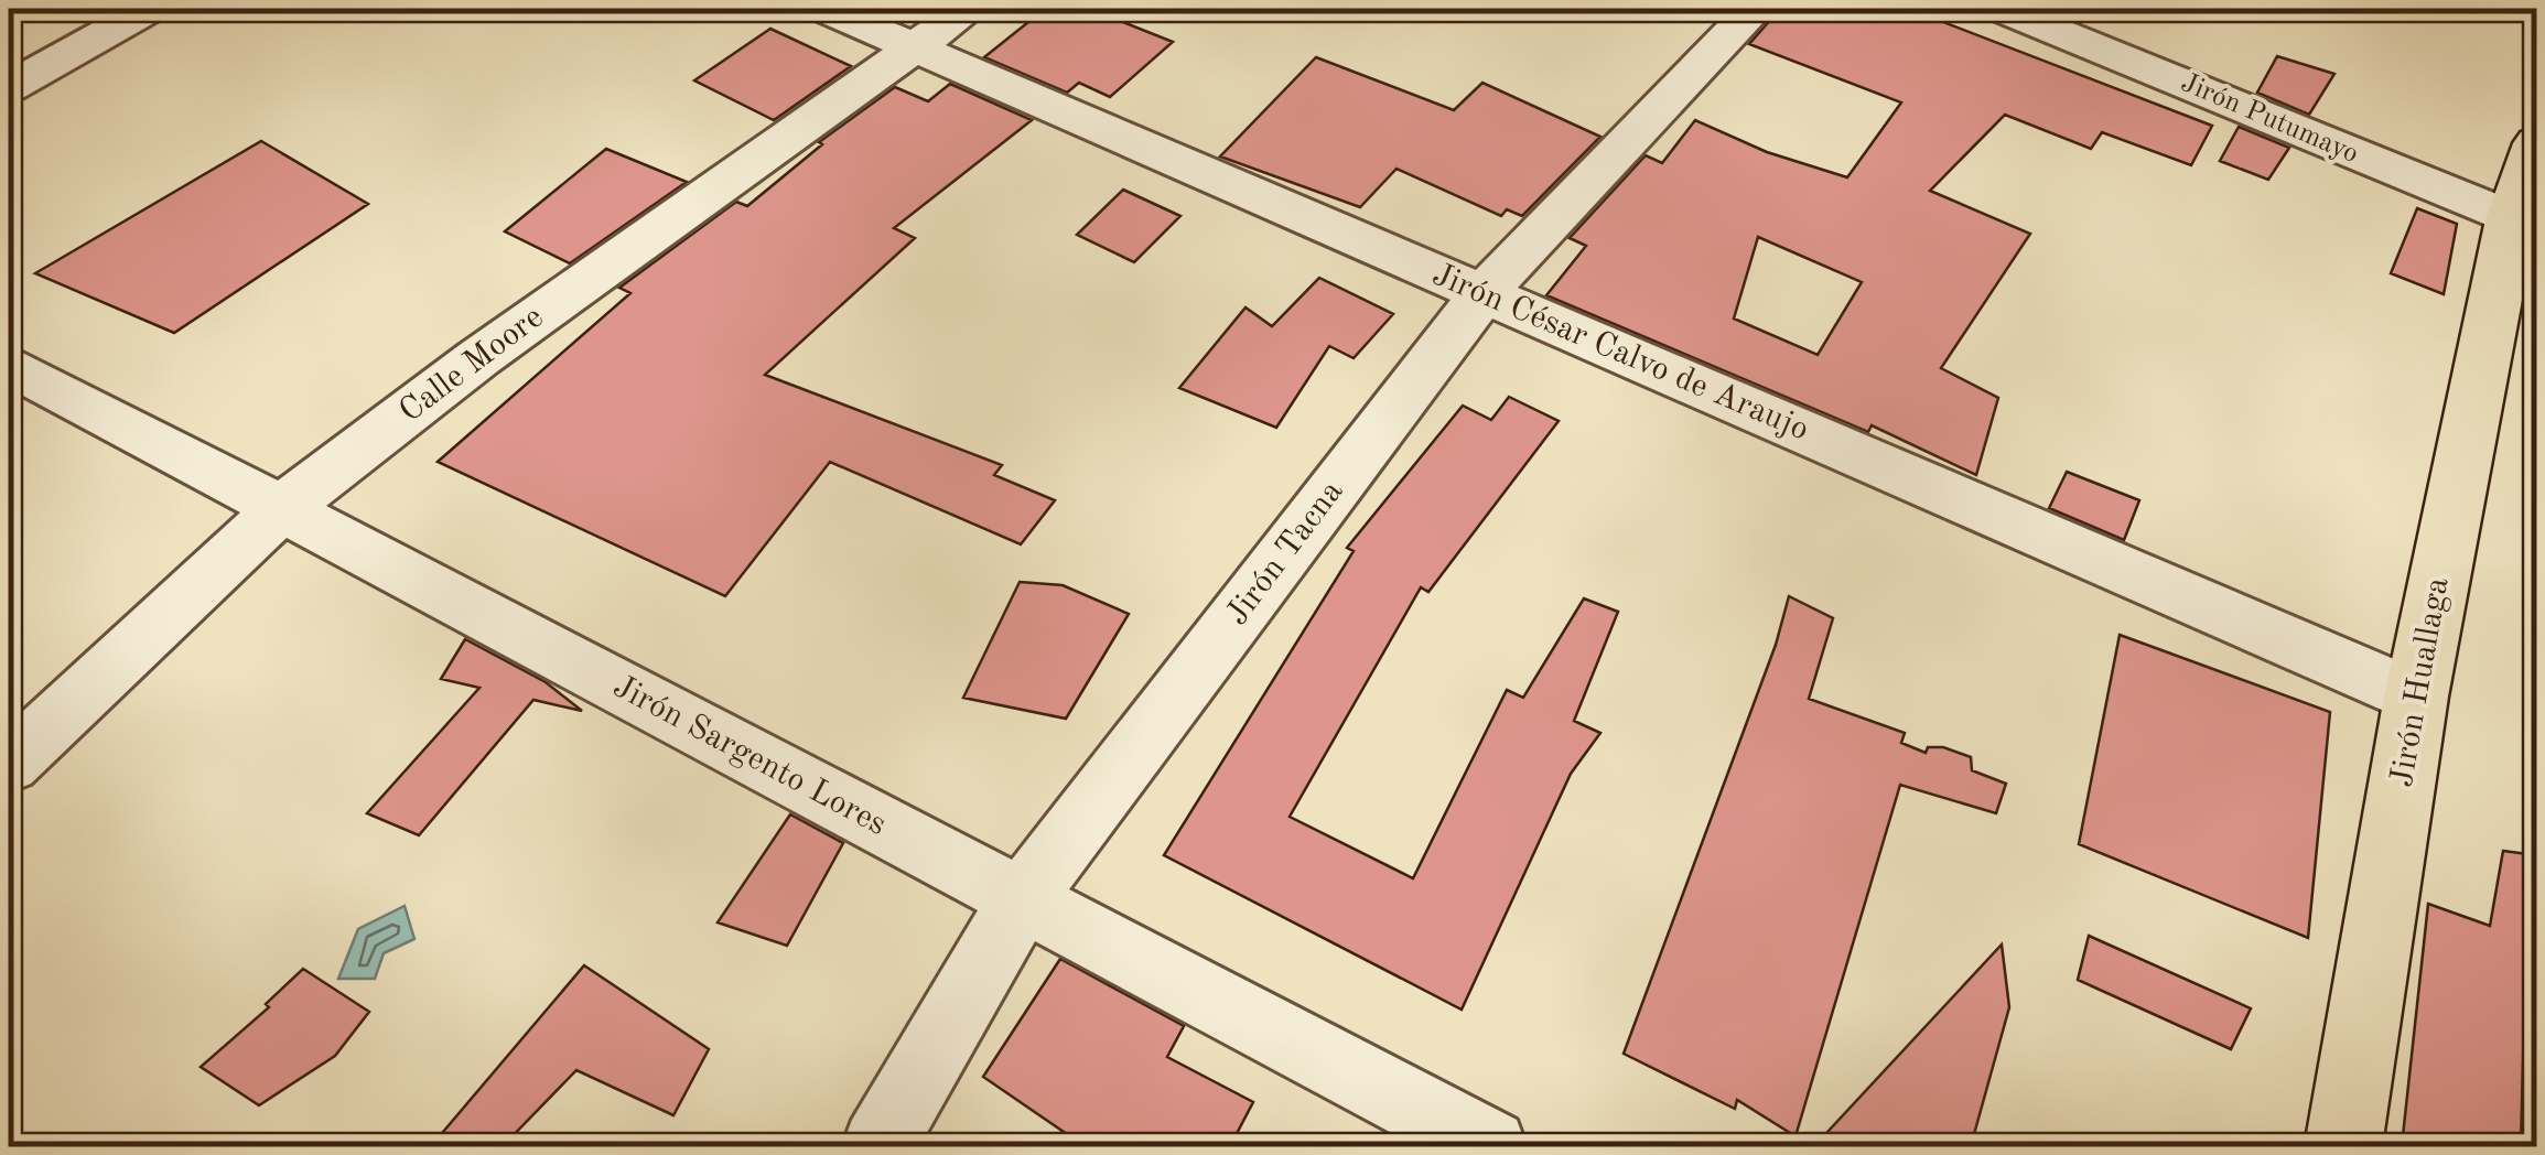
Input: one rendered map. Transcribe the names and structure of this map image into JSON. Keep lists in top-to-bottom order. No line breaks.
{"streets":{"main road":["Jirón Huallaga"],"street":["Jirón Putumayo","Jirón César Calvo de Araujo","Calle Moore","Jirón Tacna","Jirón Sargento Lores"]},"crossings":[["Jirón Putumayo","Jirón Huallaga"],["Jirón César Calvo de Araujo","Calle Moore"],["Jirón César Calvo de Araujo","Jirón Tacna"],["Jirón César Calvo de Araujo","Jirón Huallaga"],["Calle Moore","Jirón Sargento Lores"],["Jirón Tacna","Jirón Sargento Lores"]]}
